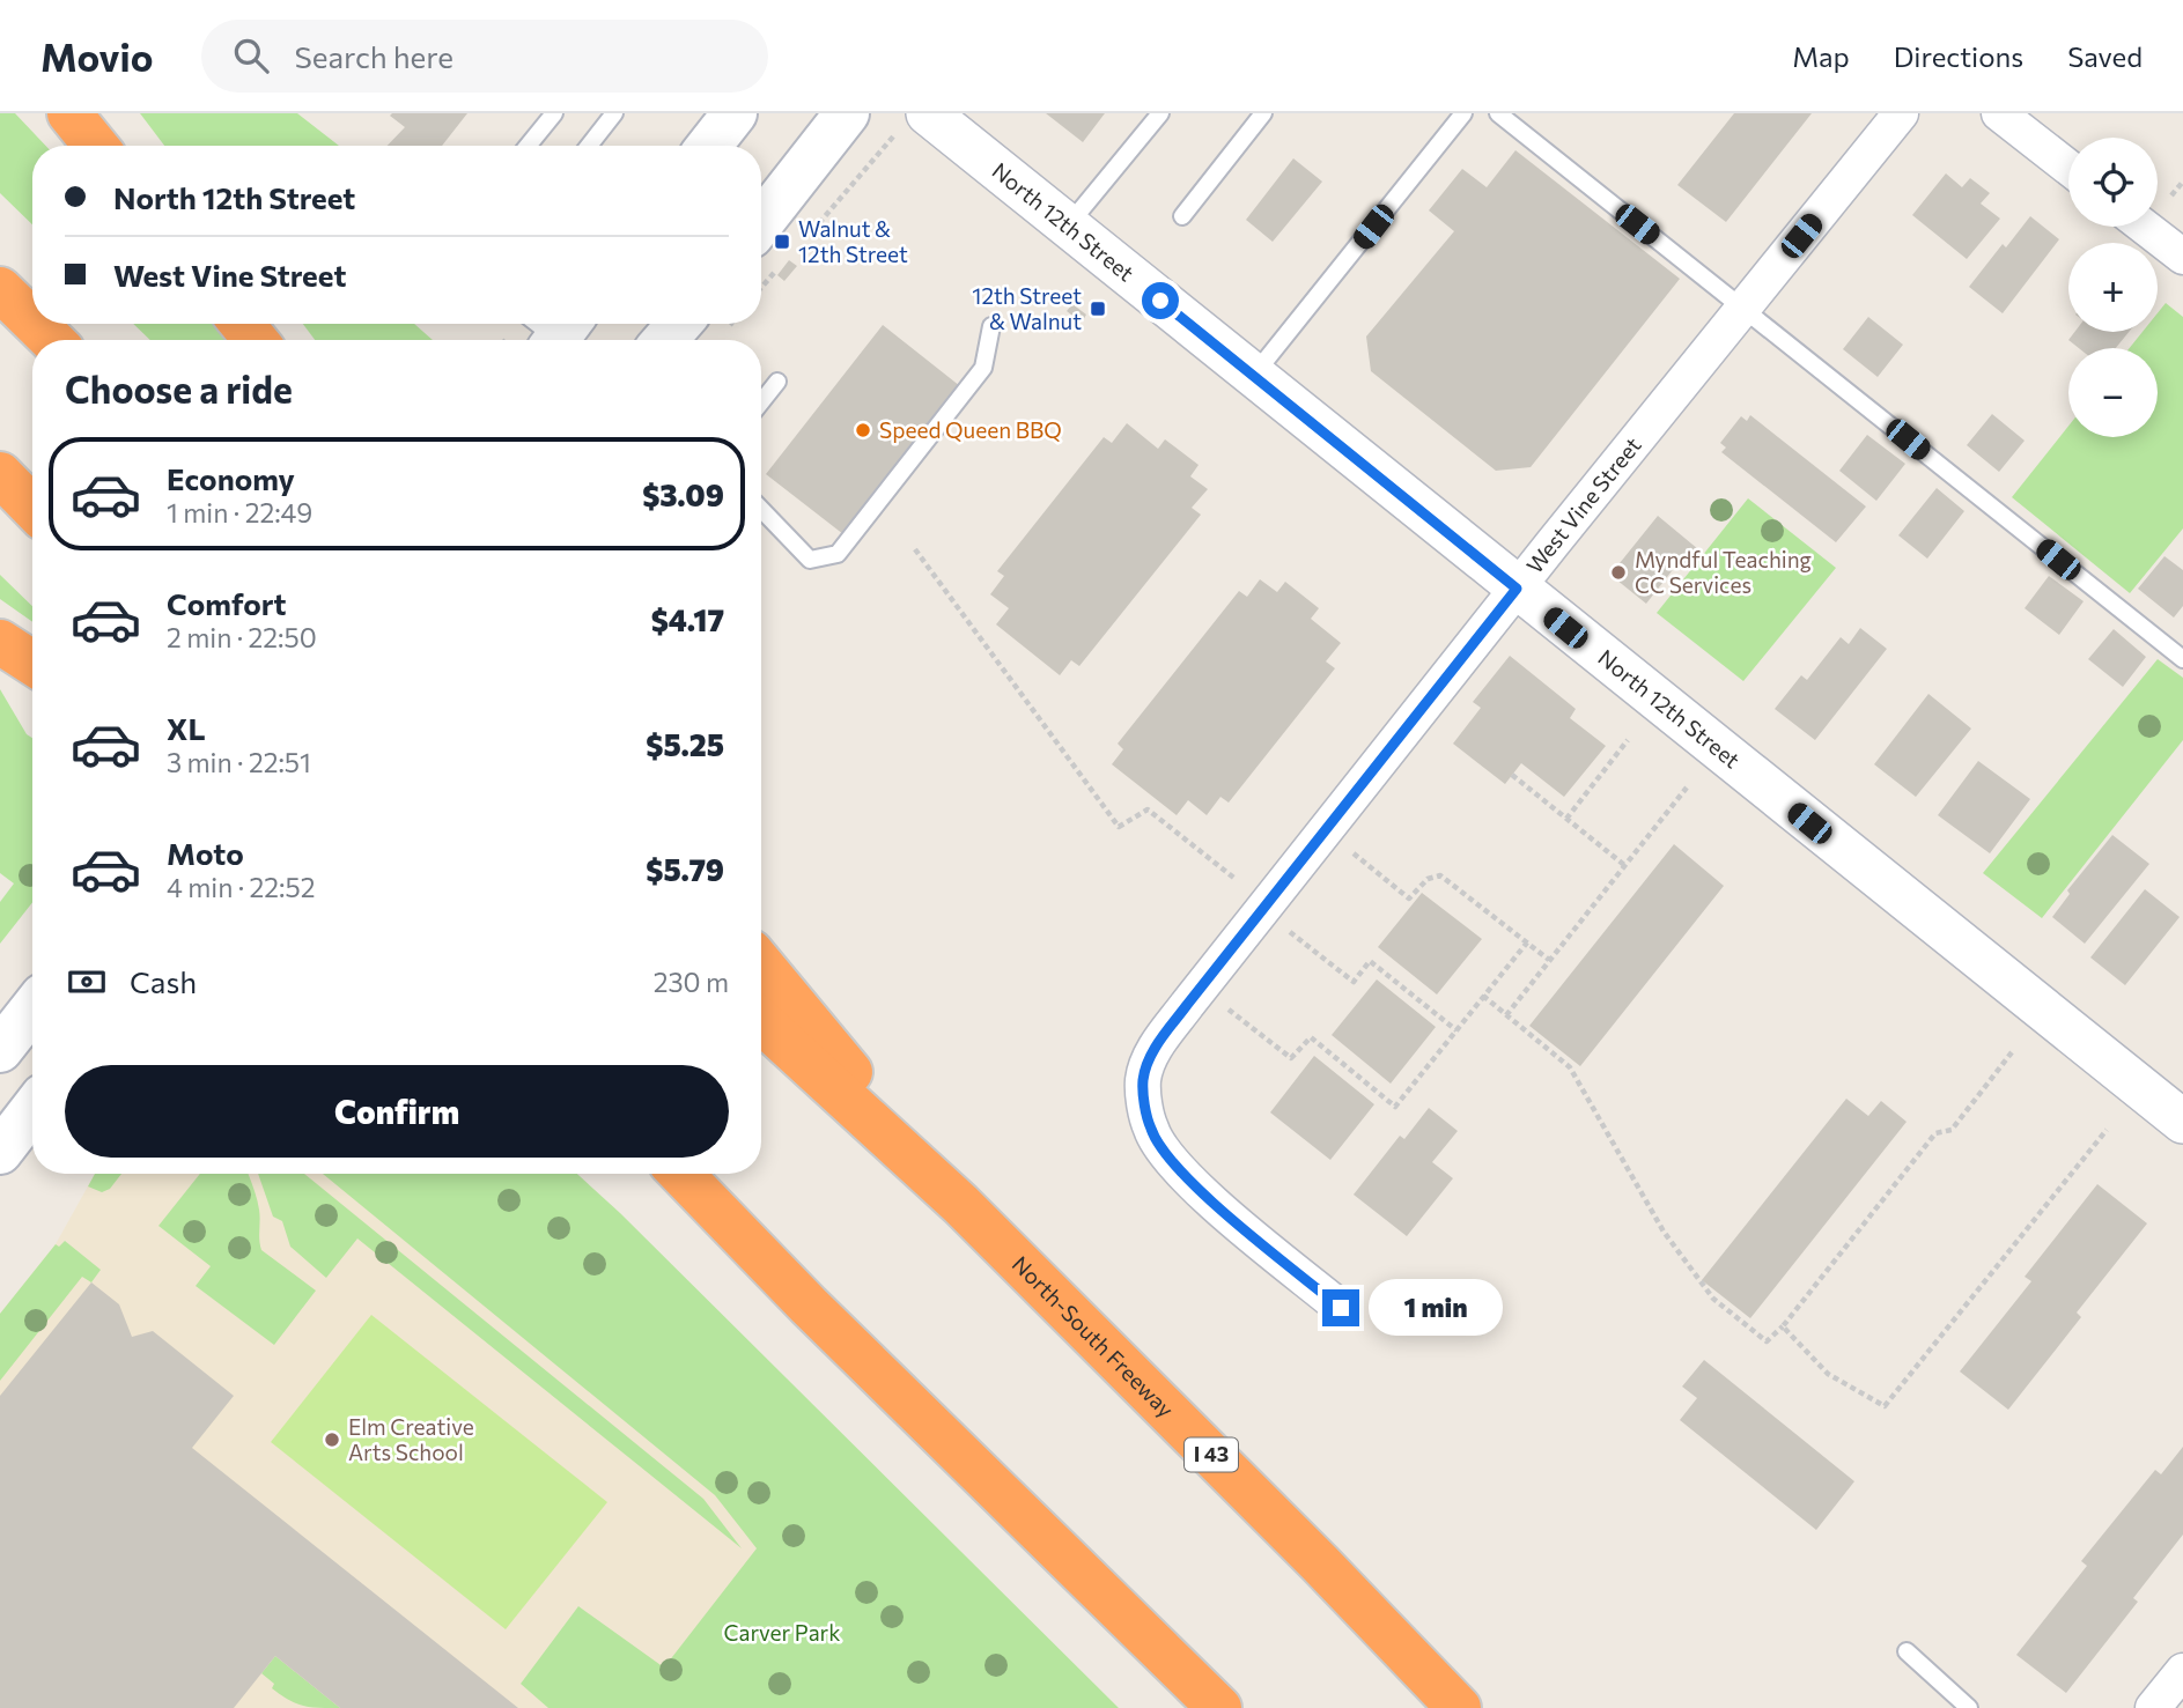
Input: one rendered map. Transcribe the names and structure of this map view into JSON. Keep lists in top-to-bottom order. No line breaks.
{"streets":{"highway":["North-South Freeway","I 43"],"street":["North 12th Street","West Vine Street"]},"crossings":[["North 12th Street","West Vine Street"]],"parks":["Carver Park"],"places":{"transit":["Walnut & 12th Street","12th Street & Walnut"],"other":["Speed Queen BBQ","Myndful Teaching CC Services","Elm Creative Arts School"]},"page":{"header":"Movio","search":"Search here","nav":["Map","Directions","Saved"],"map_buttons":["+","−"],"banner":["North 12th Street","West Vine Street"],"heading":"Choose a ride","list":[{"name":"Economy","note":"1 min · 22:49","value":"$3.09"},{"name":"Comfort","note":"2 min · 22:50","value":"$4.17"},{"name":"XL","note":"3 min · 22:51","value":"$5.25"},{"name":"Moto","note":"4 min · 22:52","value":"$5.79"}],"pay":["Cash","230 m"],"buttons":"Confirm","bubble":"1 min"}}
